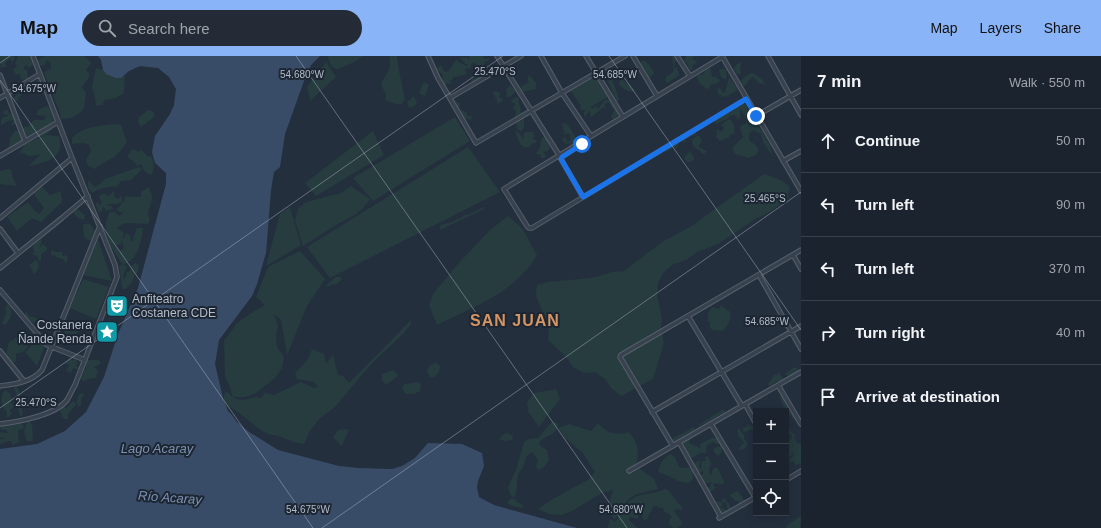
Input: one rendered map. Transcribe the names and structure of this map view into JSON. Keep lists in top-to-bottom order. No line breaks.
{"districts":["SAN JUAN"],"water":["Lago Acaray","Río Acaray"],"places":{"theatre":["Anfiteatro Costanera CDE"],"place":["Costanera Ñande Renda"]},"page":{"header":"Map","search":"Search here","nav":["Map","Layers","Share"],"heading":["7 min","Walk · 550 m"],"list":[["Continue","50 m"],["Turn left","90 m"],["Turn left","370 m"],["Turn right","40 m"],"Arrive at destination"],"map_buttons":["+","−"]},"coordinates":["25.470°S","54.680°W","54.685°W","54.675°W","25.465°S"]}
